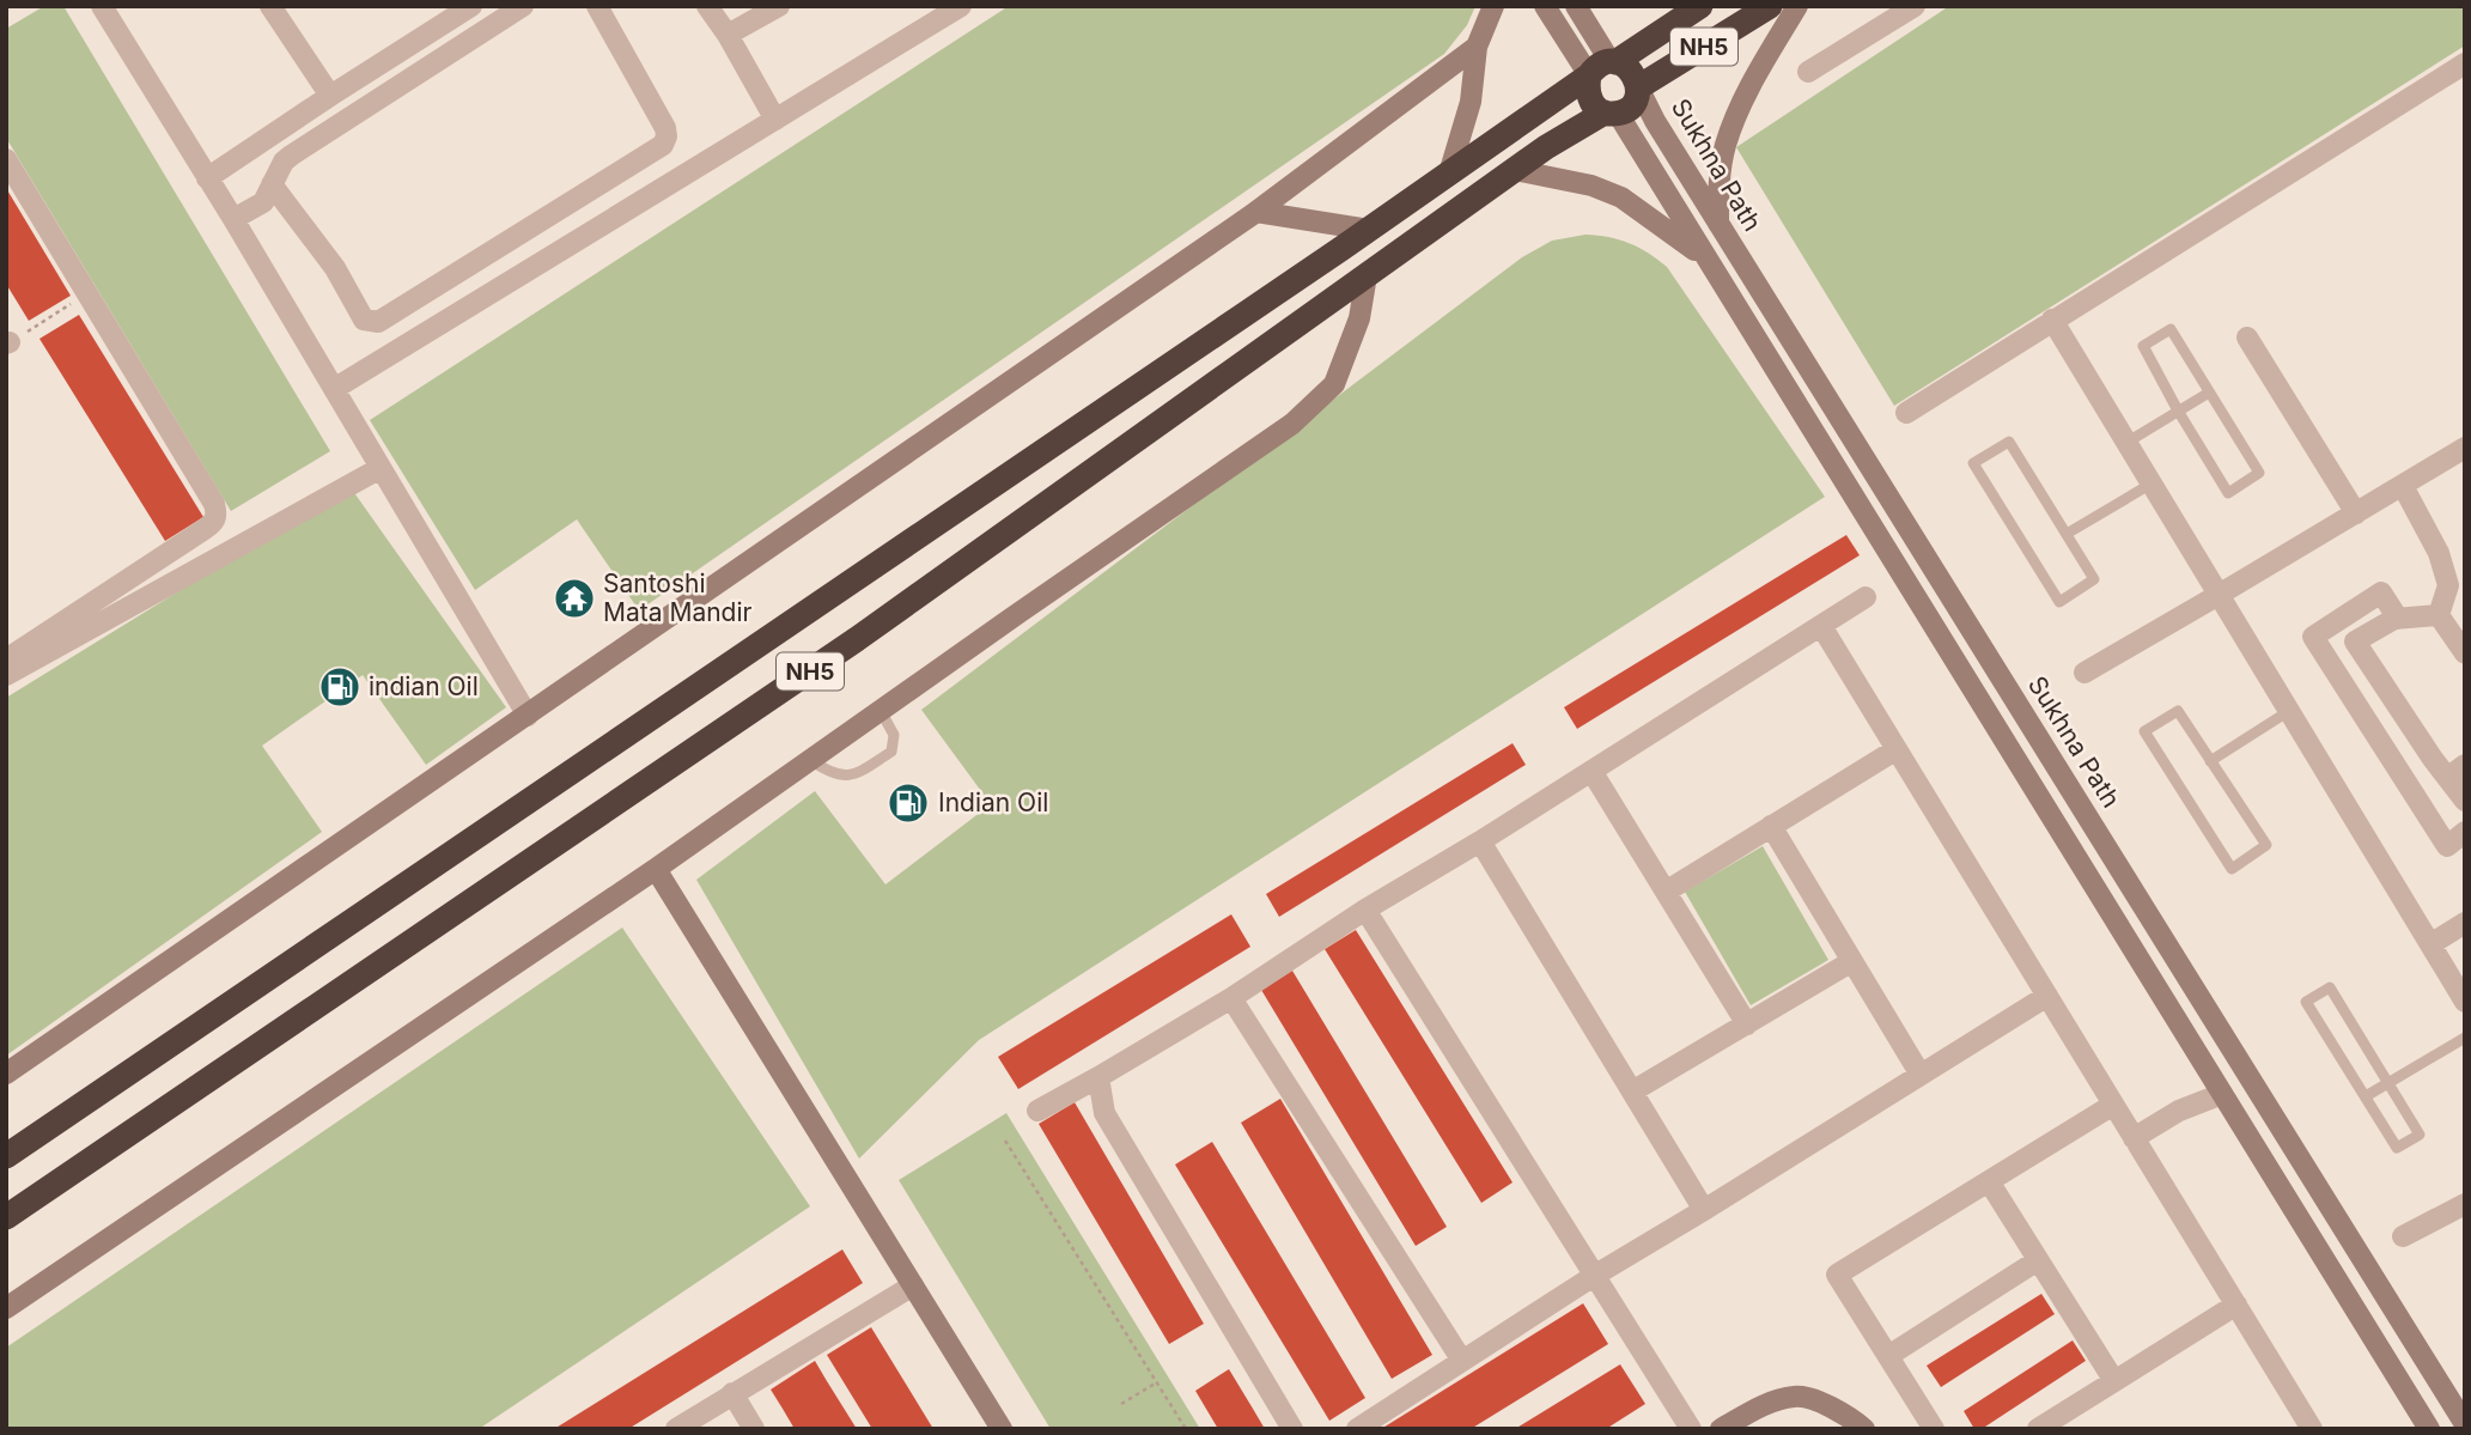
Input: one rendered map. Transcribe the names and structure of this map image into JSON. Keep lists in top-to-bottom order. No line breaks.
{"streets":{"highway":["NH5"],"street":["Sukhna Path"]},"crossings":[["NH5","Sukhna Path"]],"places":{"temple":["Santoshi Mata Mandir"],"fuel station":["indian Oil","Indian Oil"]}}
